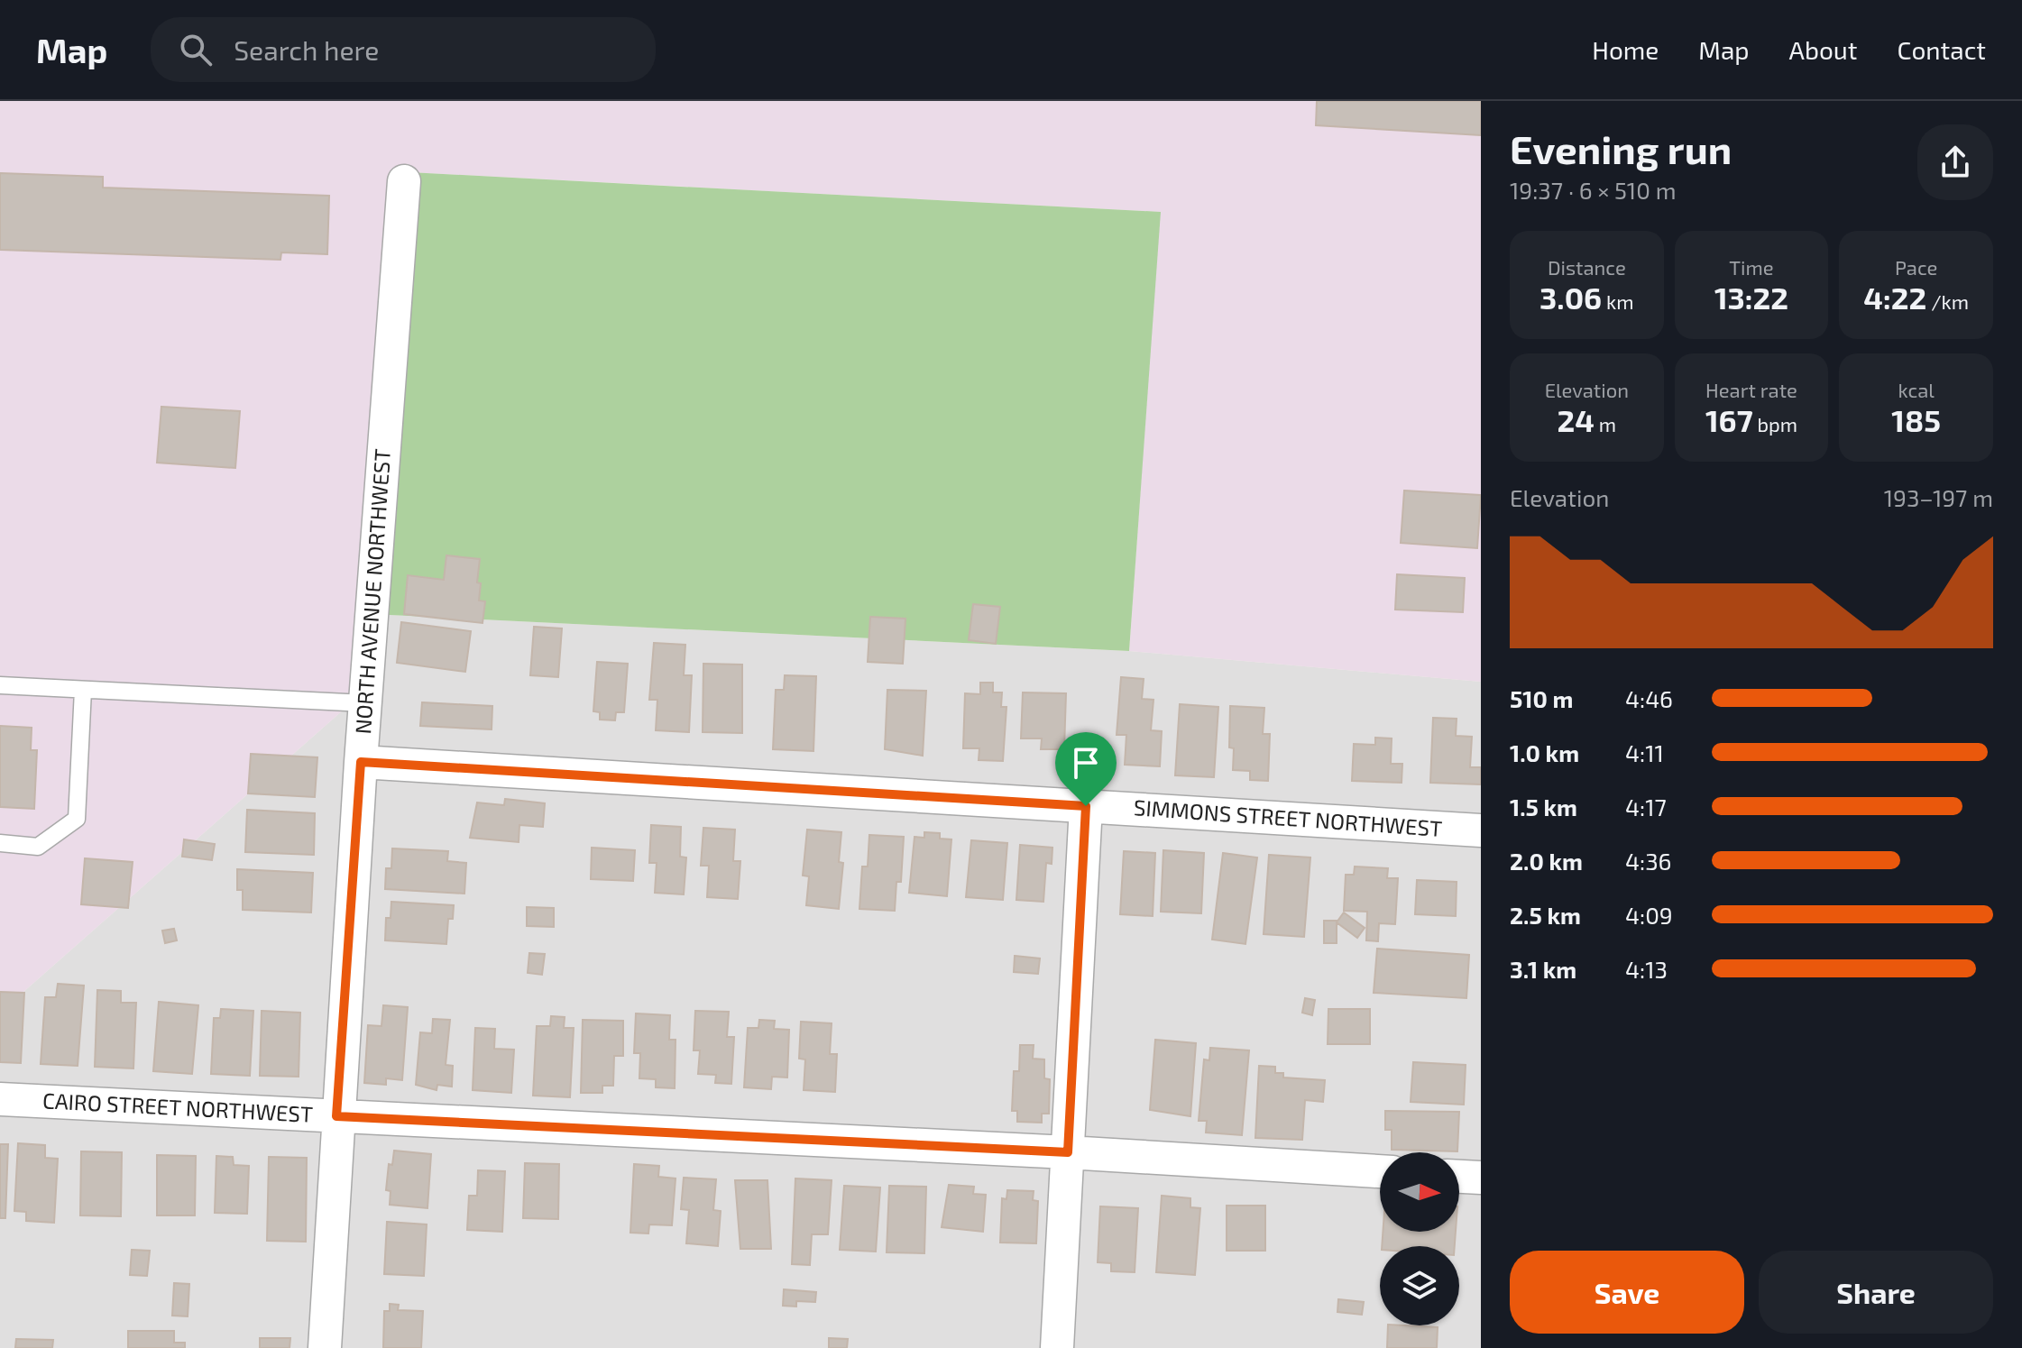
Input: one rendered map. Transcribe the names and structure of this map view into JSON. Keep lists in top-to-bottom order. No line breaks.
{"streets":{"street":["NORTH AVENUE NORTHWEST","SIMMONS STREET NORTHWEST","CAIRO STREET NORTHWEST"]},"crossings":[["NORTH AVENUE NORTHWEST","SIMMONS STREET NORTHWEST"],["NORTH AVENUE NORTHWEST","CAIRO STREET NORTHWEST"]],"north":"right","page":{"header":"Map","search":"Search here","nav":["Home","Map","About","Contact"],"heading":["Evening run","19:37 · 6 × 510 m"],"stats":[["Distance","3.06 km"],["Time","13:22"],["Pace","4:22 /km"],["Elevation","24 m"],["Heart rate","167 bpm"],["kcal","185"]],"chart":["Elevation","193–197 m"],"list":[{"name":"510 m","note":"4:46"},{"name":"1.0 km","note":"4:11"},{"name":"1.5 km","note":"4:17"},{"name":"2.0 km","note":"4:36"},{"name":"2.5 km","note":"4:09"},{"name":"3.1 km","note":"4:13"}],"buttons":["Save","Share"]}}
